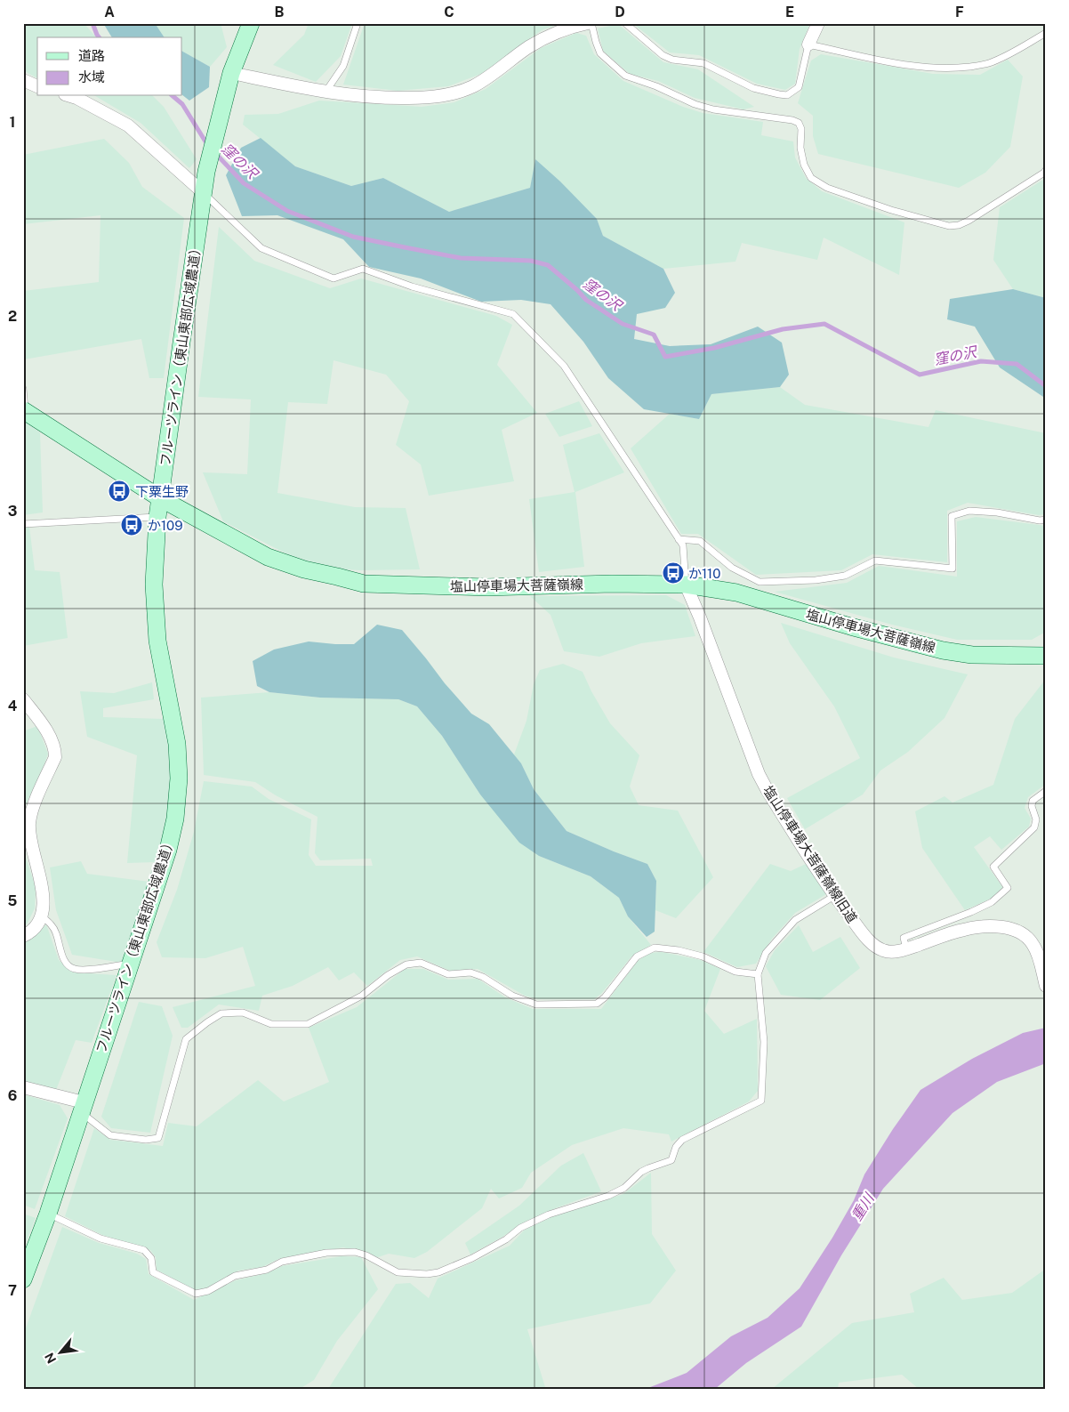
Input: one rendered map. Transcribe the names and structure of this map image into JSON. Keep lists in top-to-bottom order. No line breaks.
{"streets":{"street":["フルーツライン（東山東部広域農道）","塩山停車場大菩薩嶺線","塩山停車場大菩薩嶺線旧道"]},"crossings":[["フルーツライン（東山東部広域農道）","塩山停車場大菩薩嶺線"],["塩山停車場大菩薩嶺線","塩山停車場大菩薩嶺線旧道"]],"water":["窪の沢","重川"],"places":{"bus stop":["下粟生野","か109","か110"]},"legend":["道路","水域"],"north":"bottom left","grid":{"columns":["A","B","C","D","E","F"],"rows":["1","2","3","4","5","6","7"]}}
